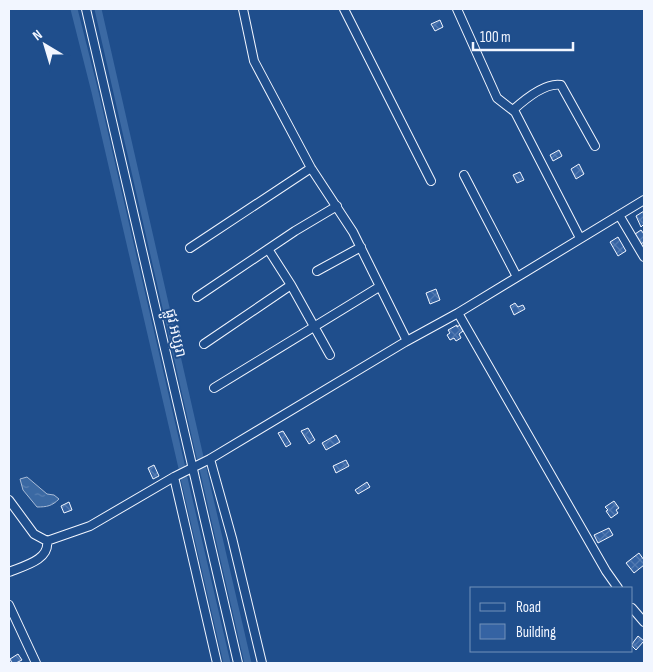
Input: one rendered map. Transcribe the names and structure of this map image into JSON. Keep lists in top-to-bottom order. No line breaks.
{"streets":{"street":["ផ្លូវ អប្សរា"]},"legend":["Road","Building"],"scale_bar":"100 m","north":"top left"}
